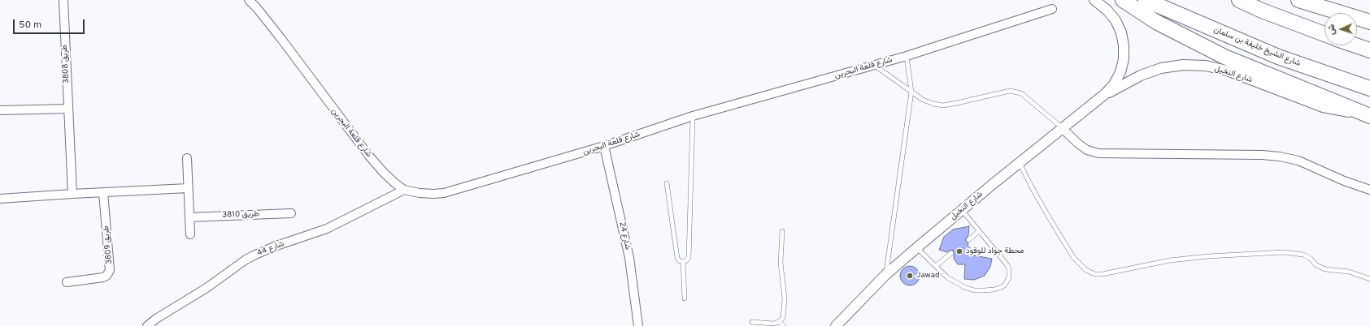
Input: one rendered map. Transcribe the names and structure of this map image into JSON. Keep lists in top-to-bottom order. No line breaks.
{"streets":{"highway":["شارع الشيخ خليفة بن سلمان"],"street":["طريق 3808","شارع قلعة البحرين","شارع النخيل","طريق 3810","شارع 24","طريق 3809","شارع 44"]},"crossings":[["شارع قلعة البحرين","شارع 24"],["شارع قلعة البحرين","شارع 44"]],"places":["محطة جواد للوقود","Jawad"],"scale_bar":"50 m","north":"left"}
